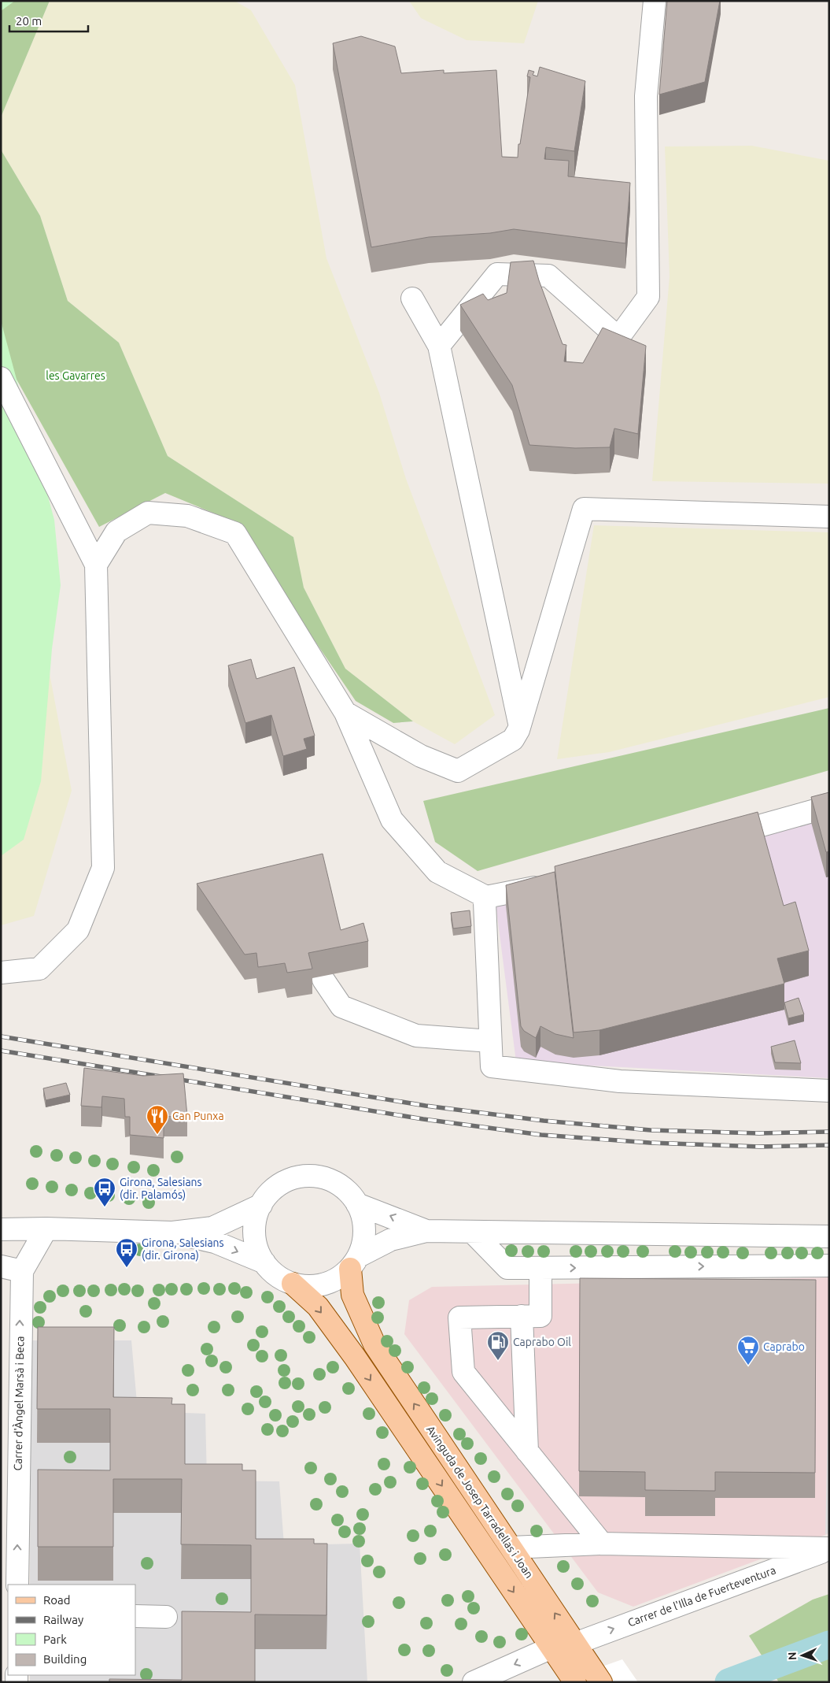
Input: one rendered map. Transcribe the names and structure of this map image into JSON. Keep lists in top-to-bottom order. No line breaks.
{"streets":{"main road":["Avinguda de Josep Tarradellas i Joan"],"street":["Carrer d'Àngel Marsà i Beca","Carrer de l'Illa de Fuerteventura"]},"crossings":[["Avinguda de Josep Tarradellas i Joan","Carrer de l'Illa de Fuerteventura"]],"one_way":["Carrer d'Àngel Marsà i Beca"],"parks":["les Gavarres"],"places":{"restaurant":["Can Punxa"],"bus stop":["Girona, Salesians (dir. Palamós)","Girona, Salesians (dir. Girona)"],"fuel station":["Caprabo Oil"],"supermarket":["Caprabo"]},"legend":["Road","Railway","Park","Building"],"scale_bar":"20 m","north":"left"}
